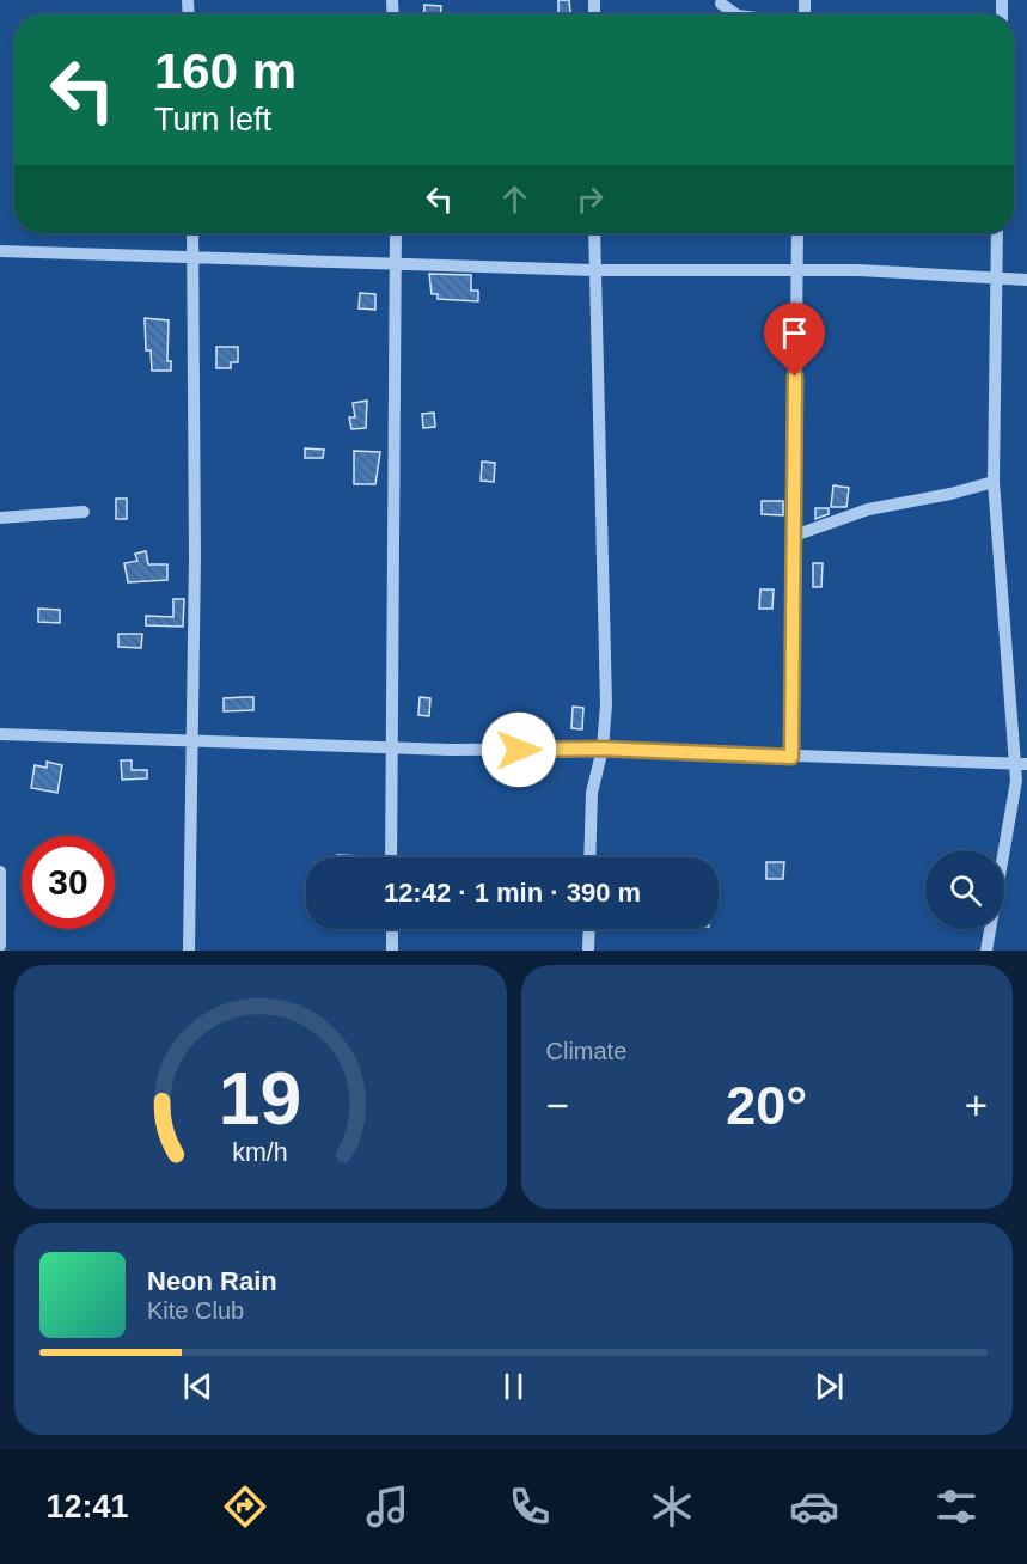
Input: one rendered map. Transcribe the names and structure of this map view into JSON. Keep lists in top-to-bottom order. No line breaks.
{"page":{"turn":["160 m","Turn left"],"limit":"30","trip":"12:42 · 1 min · 390 m","tile":"Climate","heat":["−","20°","+"],"song":["Neon Rain","Kite Club"],"tabs":"12:41","gauge":["19","km/h"]}}
